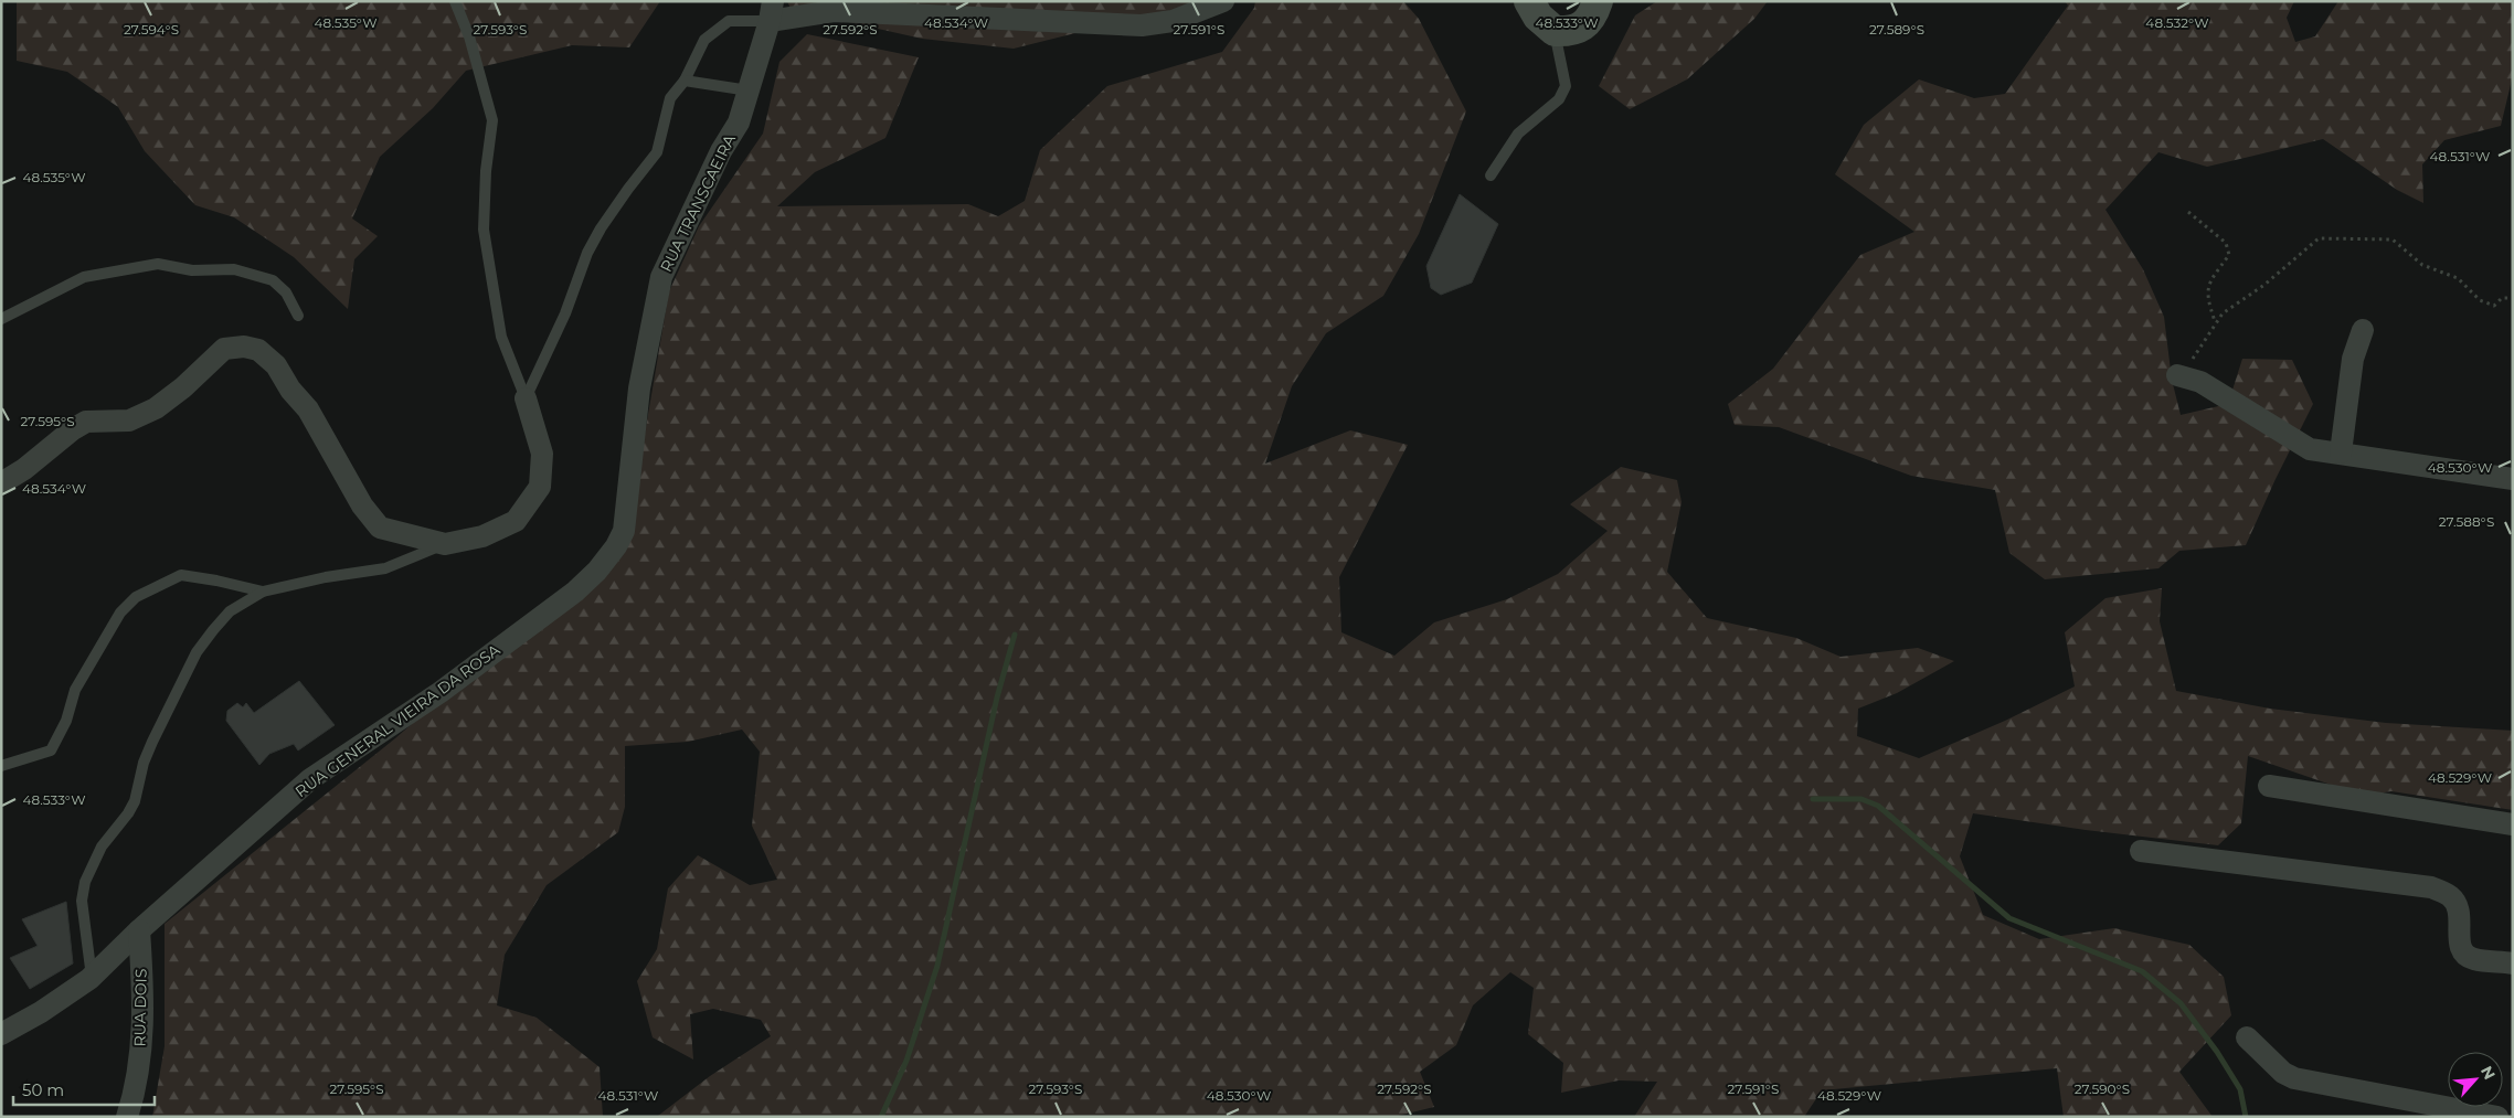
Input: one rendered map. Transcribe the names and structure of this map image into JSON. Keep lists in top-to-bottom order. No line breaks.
{"streets":{"street":["RUA TRANSCAEIRA","RUA GENERAL VIEIRA DA ROSA","RUA DOIS"]},"crossings":[["RUA TRANSCAEIRA","RUA GENERAL VIEIRA DA ROSA"],["RUA GENERAL VIEIRA DA ROSA","RUA DOIS"]],"scale_bar":"50 m","north":"top right","coordinates":["48.535°W","48.534°W","48.533°W","48.532°W","27.594°S","27.593°S","27.592°S","27.591°S","27.589°S","48.531°W","27.595°S","48.530°W","27.588°S","48.529°W","27.590°S"]}
